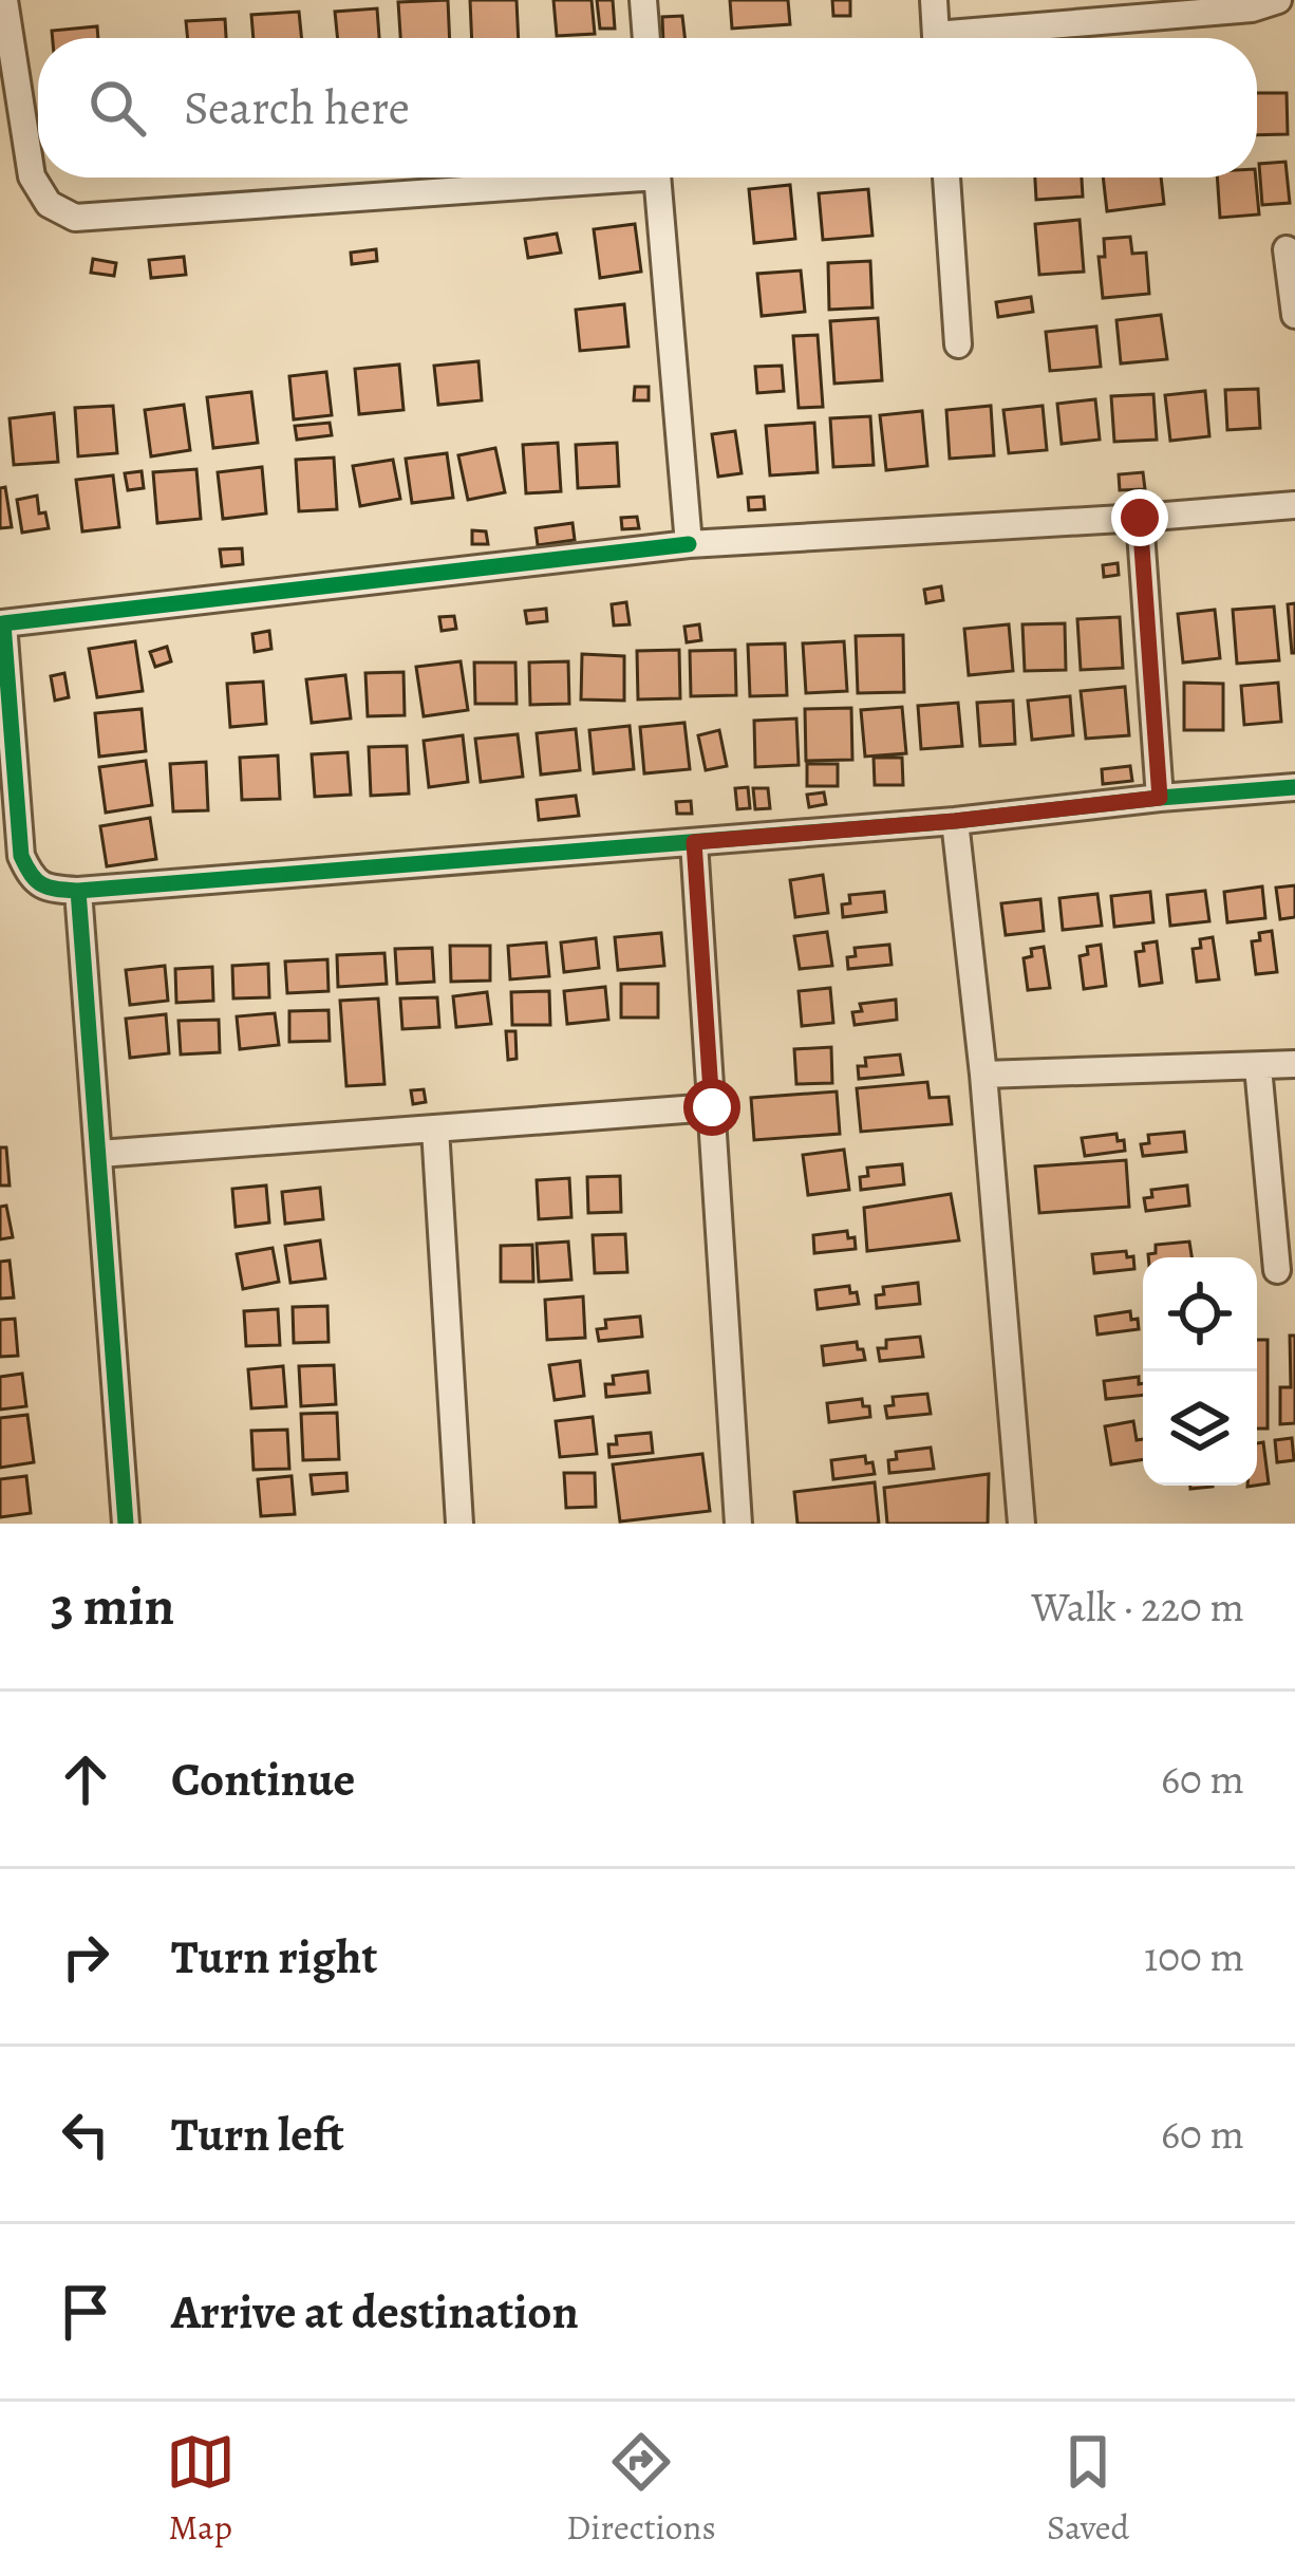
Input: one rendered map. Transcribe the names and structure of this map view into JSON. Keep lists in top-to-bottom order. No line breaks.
{"page":{"search":"Search here","heading":["3 min","Walk · 220 m"],"list":[["Continue","60 m"],["Turn right","100 m"],["Turn left","60 m"],"Arrive at destination"],"nav":["Map","Directions","Saved"]}}
